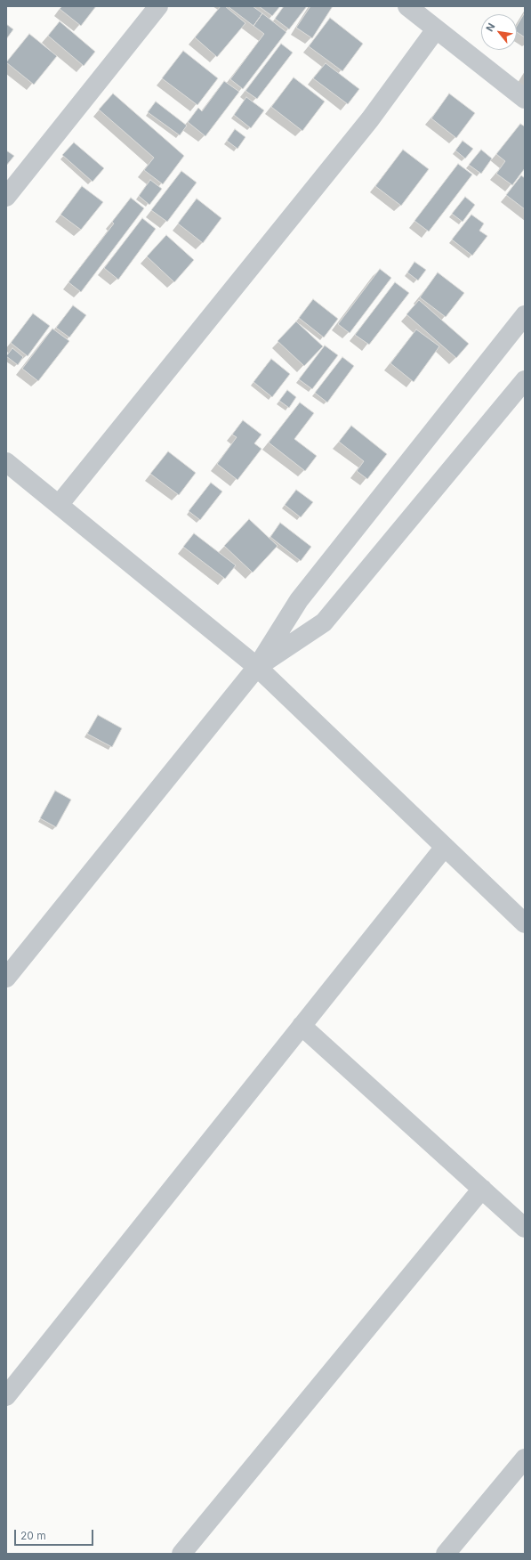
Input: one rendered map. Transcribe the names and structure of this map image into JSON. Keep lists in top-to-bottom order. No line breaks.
{"scale_bar":"20 m","north":"top left"}
